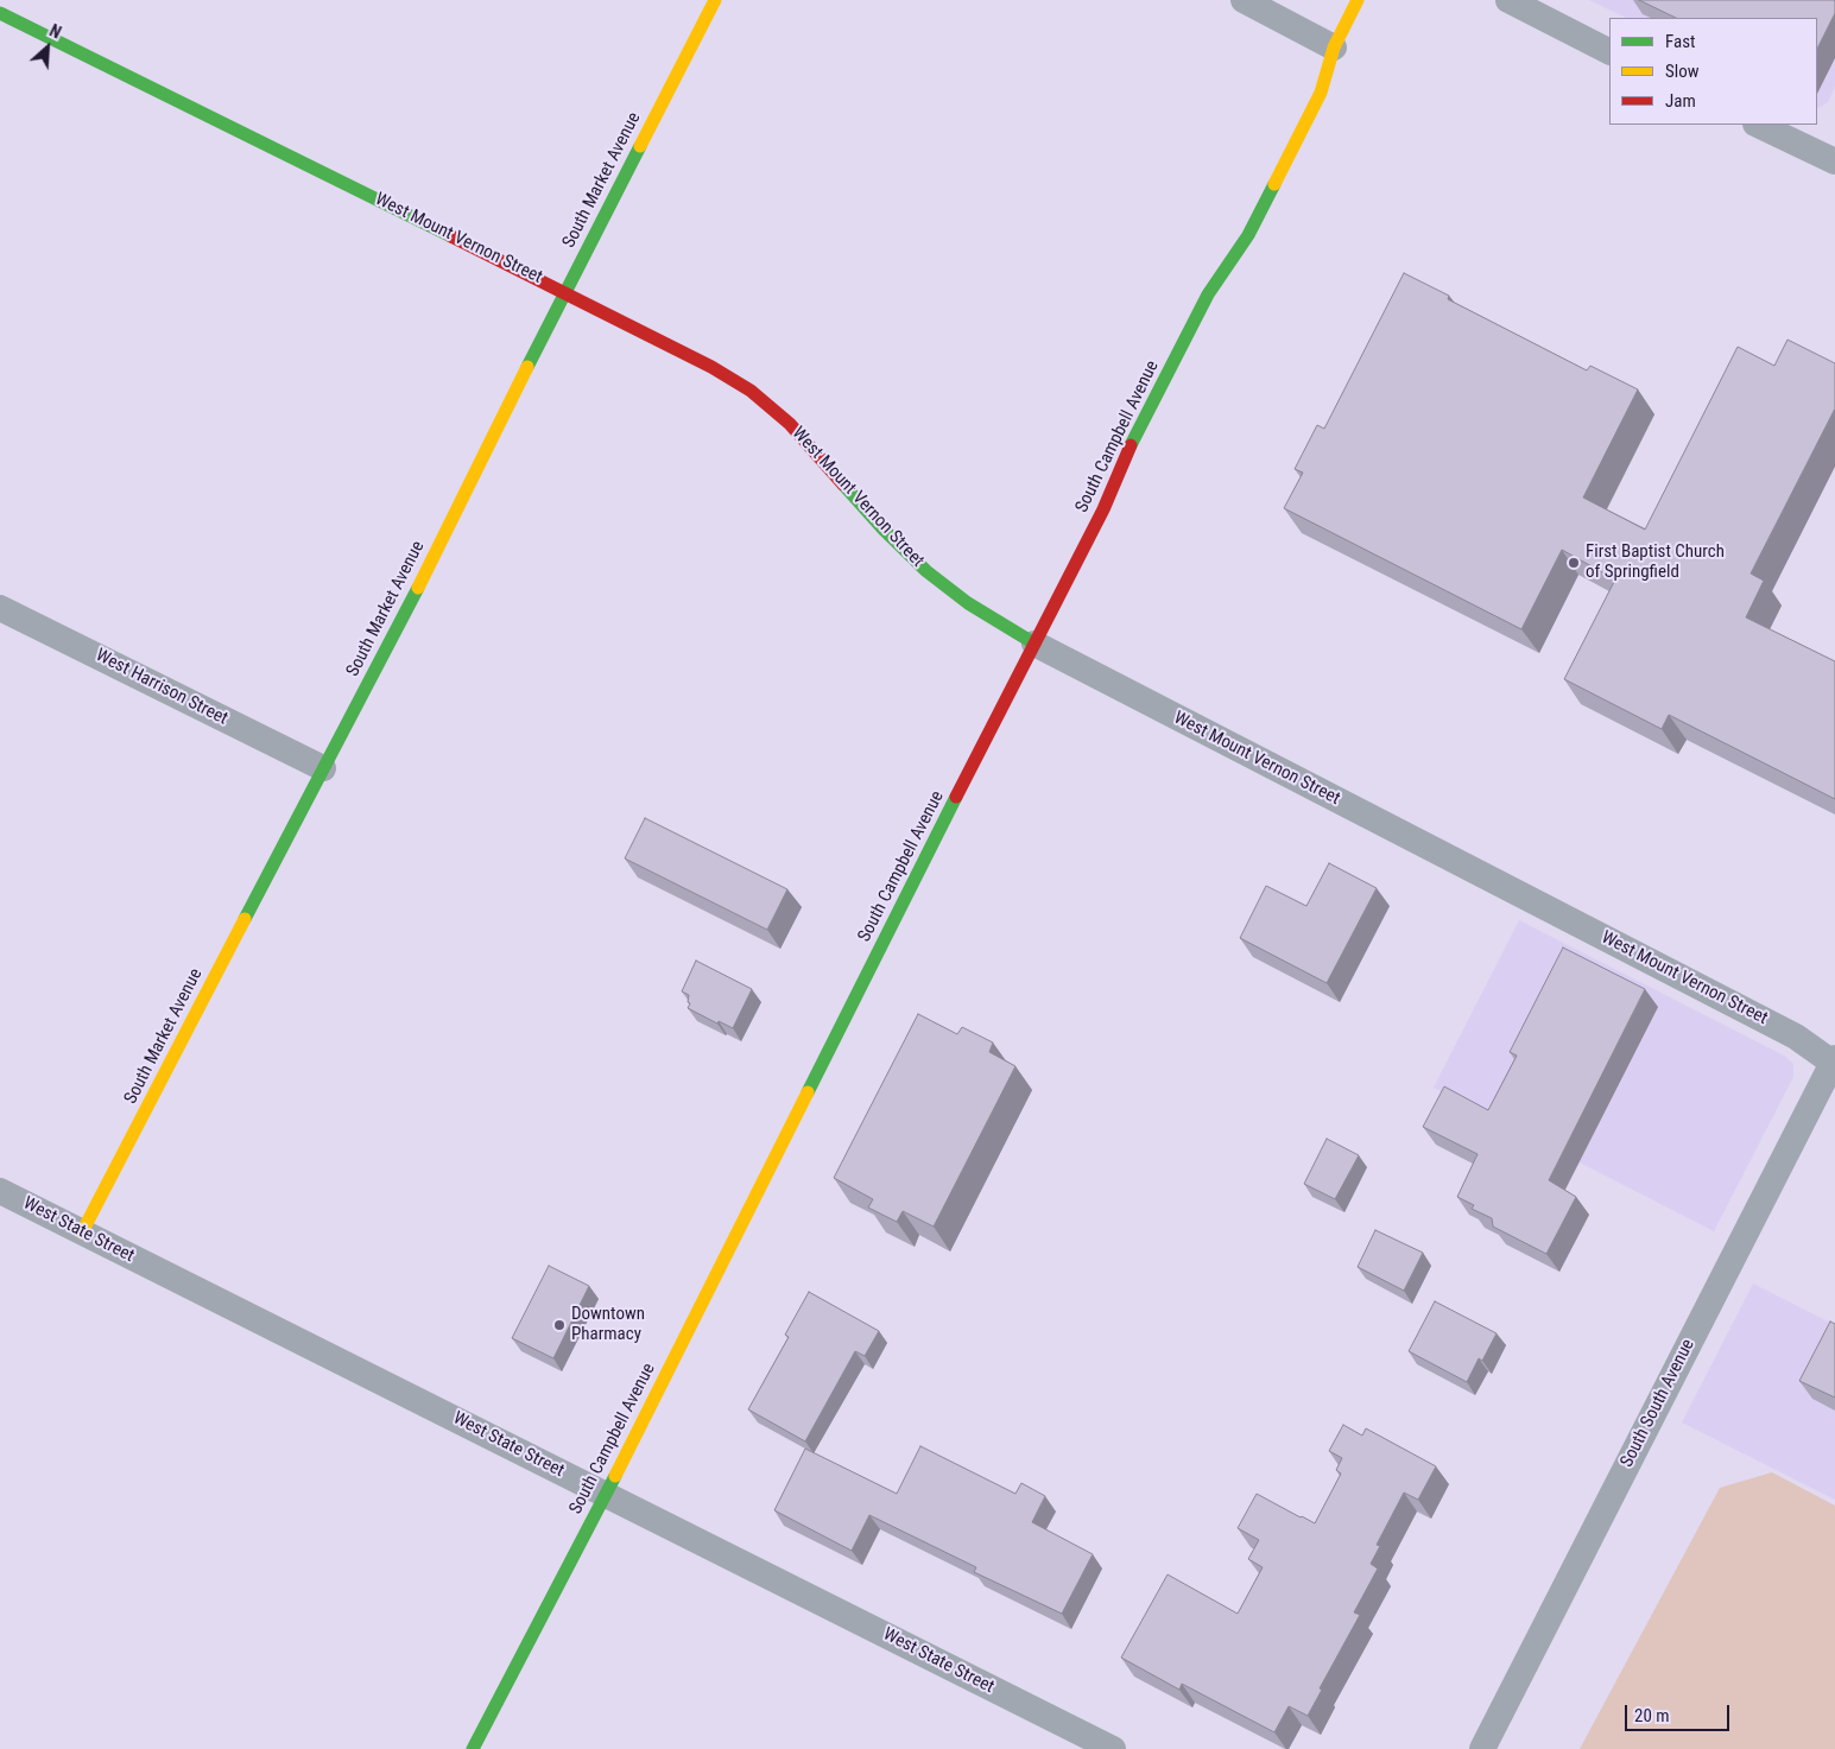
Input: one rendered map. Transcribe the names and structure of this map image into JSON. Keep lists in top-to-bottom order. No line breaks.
{"streets":{"street":["South Market Avenue","West Mount Vernon Street","South Campbell Avenue","West Harrison Street","West State Street","South South Avenue"]},"crossings":[["South Market Avenue","West Mount Vernon Street"],["South Market Avenue","West Harrison Street"],["South Market Avenue","West State Street"],["West Mount Vernon Street","South Campbell Avenue"],["West Mount Vernon Street","South South Avenue"],["South Campbell Avenue","West State Street"]],"places":["First Baptist Church of Springfield","Downtown Pharmacy"],"legend":["Fast","Slow","Jam"],"scale_bar":"20 m","north":"top right"}
